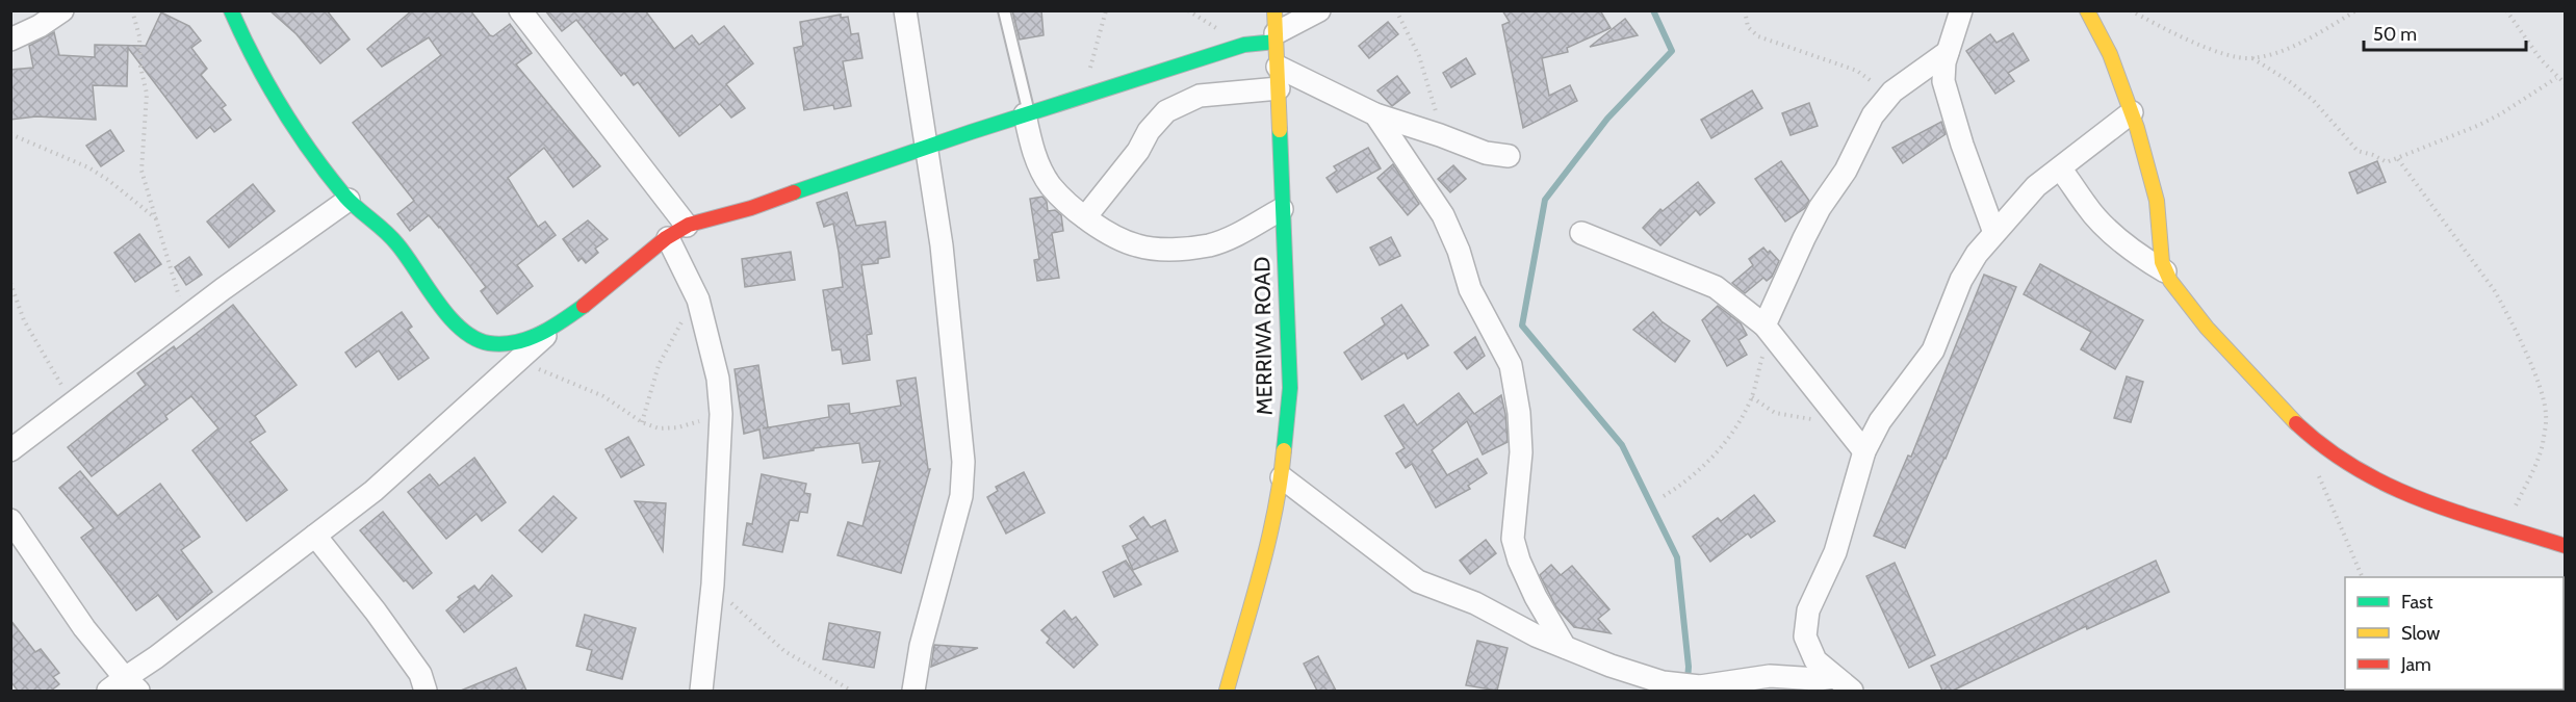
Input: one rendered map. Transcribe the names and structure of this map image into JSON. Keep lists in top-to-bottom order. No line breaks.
{"streets":{"street":["MERRIWA ROAD"]},"legend":["Fast","Slow","Jam"],"scale_bar":"50 m"}
